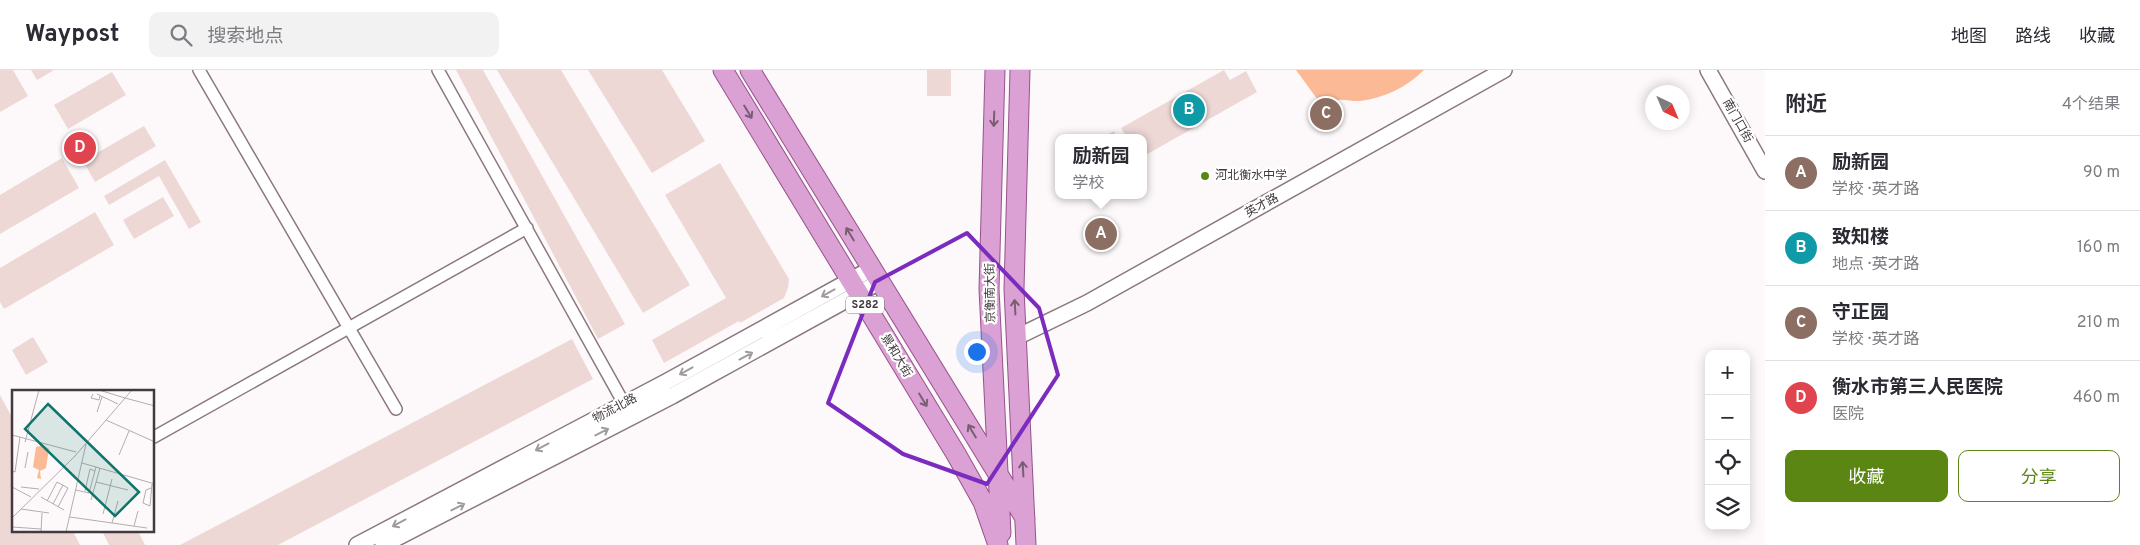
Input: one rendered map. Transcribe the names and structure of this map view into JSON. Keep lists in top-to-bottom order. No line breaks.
{"streets":{"main road":["京衡南大街","S282","景和大街"],"street":["南门口街","英才路","物流北路"]},"crossings":[["英才路","京衡南大街"],["京衡南大街","景和大街"],["景和大街","物流北路"]],"places":["河北衡水中学"],"north":"bottom right","page":{"header":"Waypost","search":"搜索地点","nav":["地图","路线","收藏"],"heading":["附近","4个结果"],"pins":["B","C","D","A"],"popup":["励新园","学校"],"list":[{"mark":"A","name":"励新园","note":"学校 · 英才路","value":"90 m"},{"mark":"B","name":"致知楼","note":"地点 · 英才路","value":"160 m"},{"mark":"C","name":"守正园","note":"学校 · 英才路","value":"210 m"},{"mark":"D","name":"衡水市第三人民医院","note":"医院","value":"460 m"}],"map_buttons":["+","−"],"buttons":["收藏","分享"]}}
